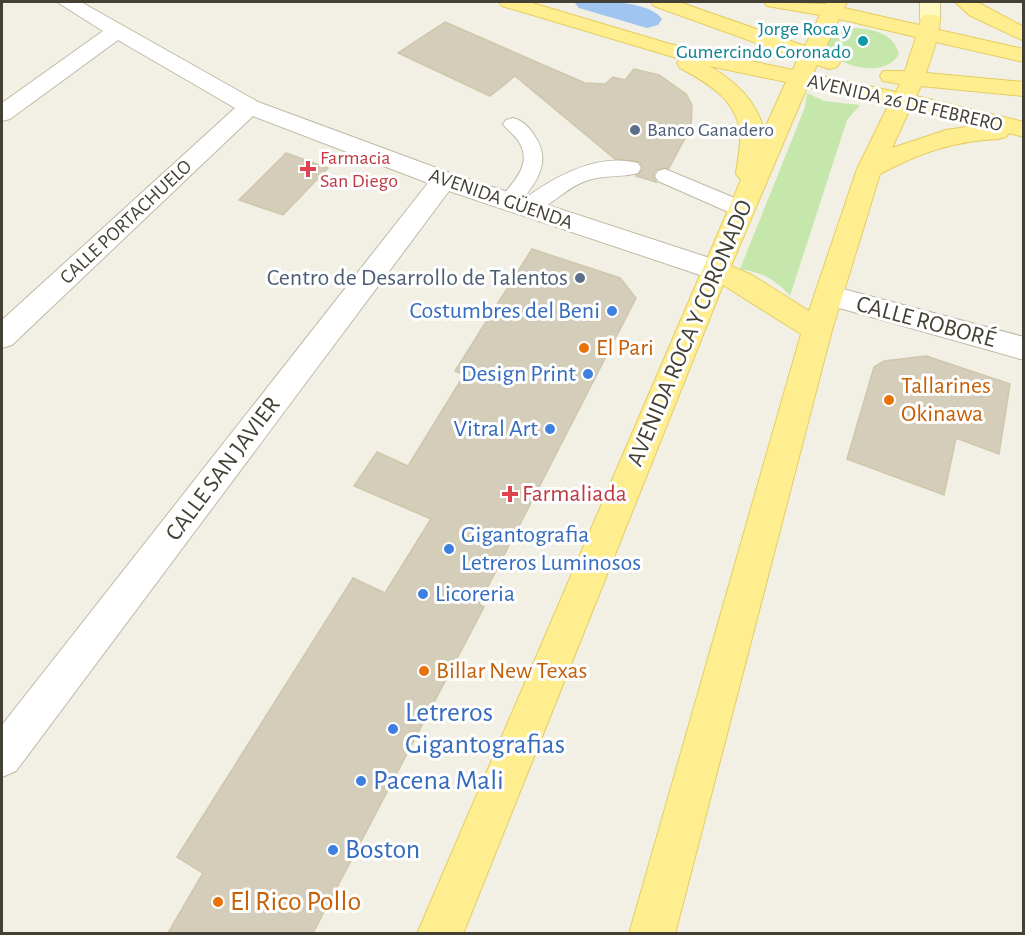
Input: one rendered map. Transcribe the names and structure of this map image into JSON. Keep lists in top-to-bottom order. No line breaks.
{"streets":{"main road":["AVENIDA 26 DE FEBRERO","AVENIDA ROCA Y CORONADO"],"street":["AVENIDA GÜENDA","CALLE PORTACHUELO","CALLE ROBORÉ","CALLE SAN JAVIER"]},"crossings":[["AVENIDA 26 DE FEBRERO","AVENIDA ROCA Y CORONADO"],["AVENIDA GÜENDA","CALLE PORTACHUELO"],["AVENIDA GÜENDA","AVENIDA ROCA Y CORONADO"],["AVENIDA GÜENDA","CALLE SAN JAVIER"]],"places":{"other":["Jorge Roca y Gumercindo Coronado","Banco Ganadero","Centro de Desarrollo de Talentos","Costumbres del Beni","El Pari","Design Print","Tallarines Okinawa","Vitral Art","Gigantografia Letreros Luminosos","Licoreria","Billar New Texas","Letreros Gigantografias","Pacena Mali","Boston","El Rico Pollo"],"health":["Farmacia San Diego","Farmaliada"]}}
